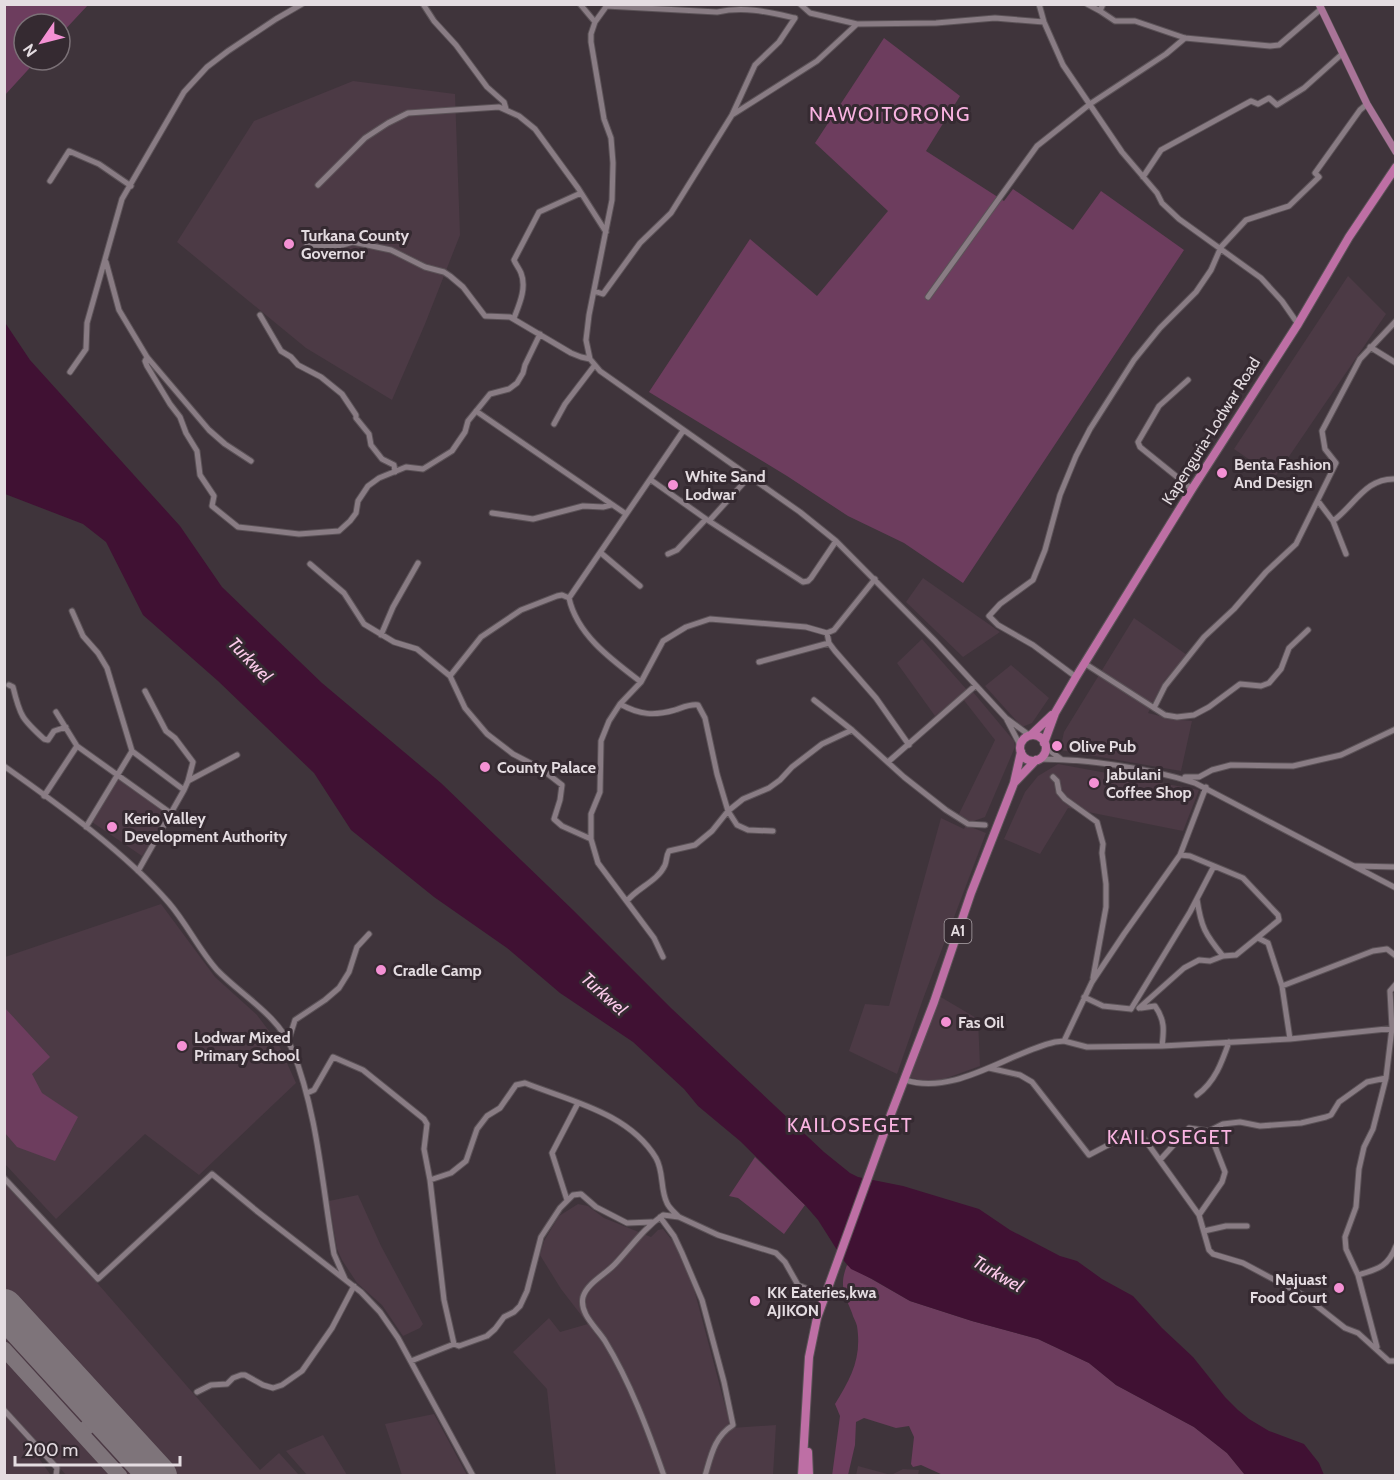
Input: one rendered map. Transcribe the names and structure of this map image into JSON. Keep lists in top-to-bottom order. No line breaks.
{"streets":{"highway":["Kapenguria-Lodwar Road","A1"]},"crossings":[["Kapenguria-Lodwar Road","A1"]],"districts":["NAWOITORONG","KAILOSEGET","KAILOSEGET"],"water":["Turkwel"],"places":["Turkana County Governor","Benta Fashion And Design","White Sand Lodwar","Olive Pub","County Palace","Jabulani Coffee Shop","Kerio Valley Development Authority","Cradle Camp","Fas Oil","Lodwar Mixed Primary School","Najuast Food Court","KK Eateries,kwa AJIKON"],"scale_bar":"200 m","north":"bottom left"}
